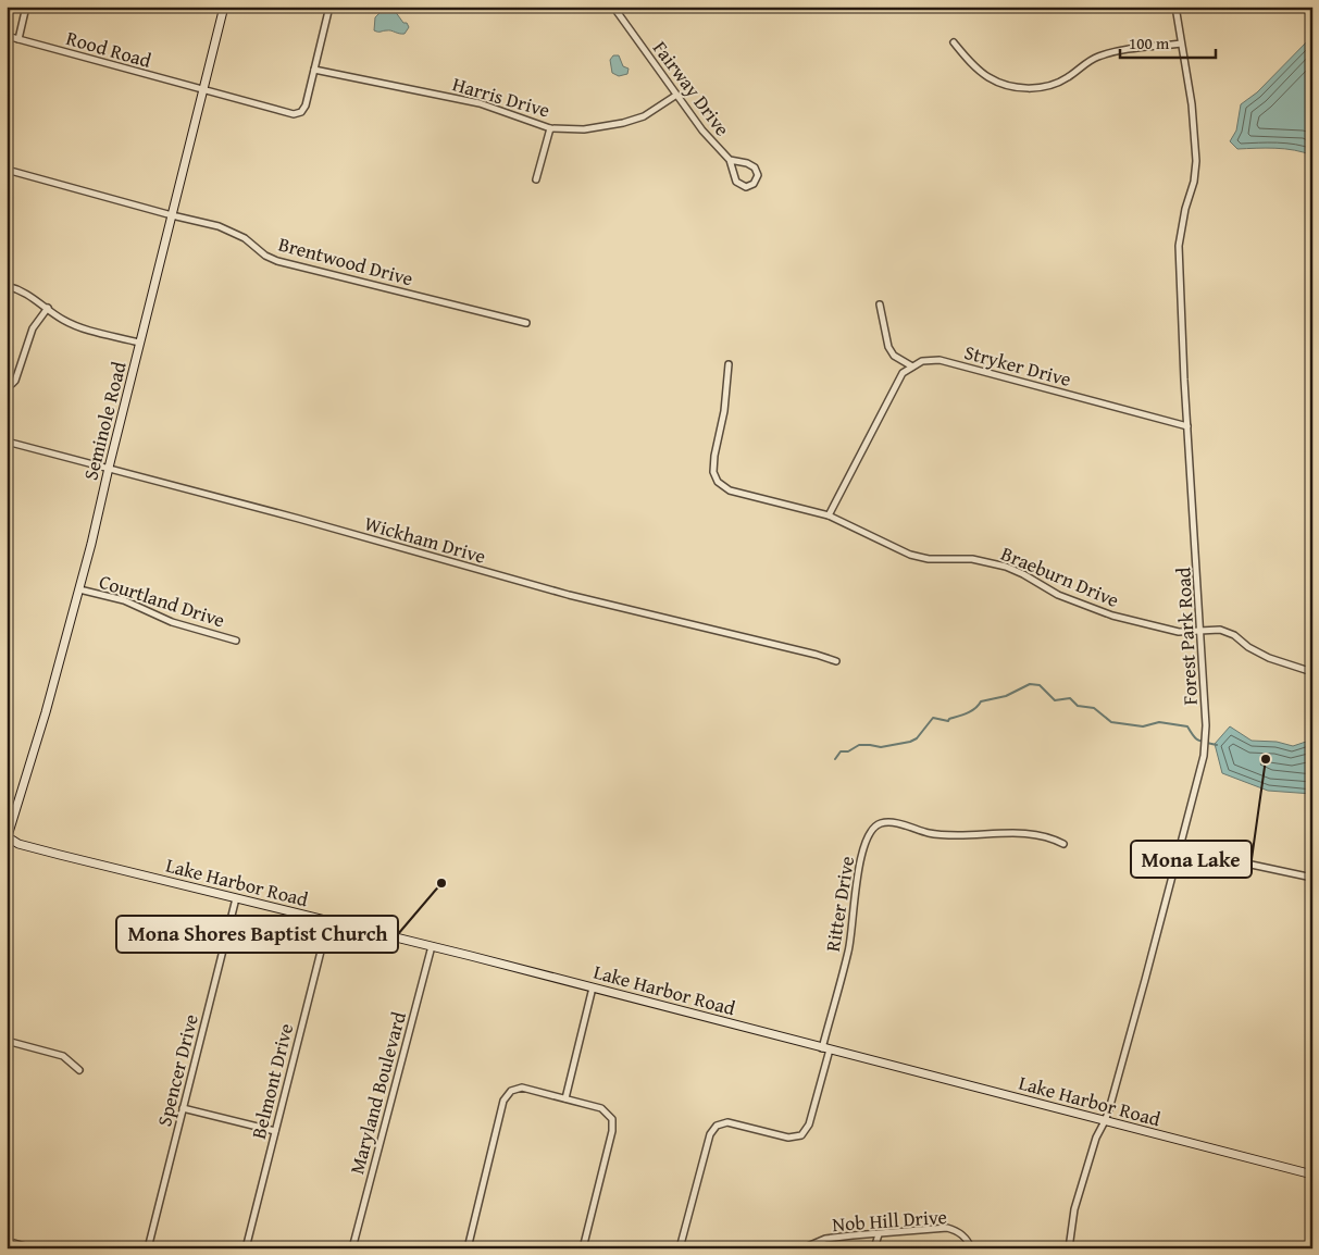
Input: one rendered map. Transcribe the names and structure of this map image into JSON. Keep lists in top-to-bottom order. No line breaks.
{"streets":{"street":["Rood Road","Fairway Drive","Harris Drive","Brentwood Drive","Stryker Drive","Seminole Road","Wickham Drive","Braeburn Drive","Courtland Drive","Forest Park Road","Lake Harbor Road","Ritter Drive","Spencer Drive","Belmont Drive","Maryland Boulevard","Nob Hill Drive"]},"crossings":[["Rood Road","Harris Drive"],["Rood Road","Seminole Road"],["Fairway Drive","Harris Drive"],["Brentwood Drive","Seminole Road"],["Stryker Drive","Forest Park Road"],["Seminole Road","Wickham Drive"],["Seminole Road","Courtland Drive"],["Seminole Road","Lake Harbor Road"],["Braeburn Drive","Forest Park Road"],["Forest Park Road","Lake Harbor Road"],["Lake Harbor Road","Ritter Drive"],["Lake Harbor Road","Spencer Drive"],["Lake Harbor Road","Belmont Drive"],["Lake Harbor Road","Maryland Boulevard"]],"places":["Mona Lake","Mona Shores Baptist Church"],"scale_bar":"100 m"}
